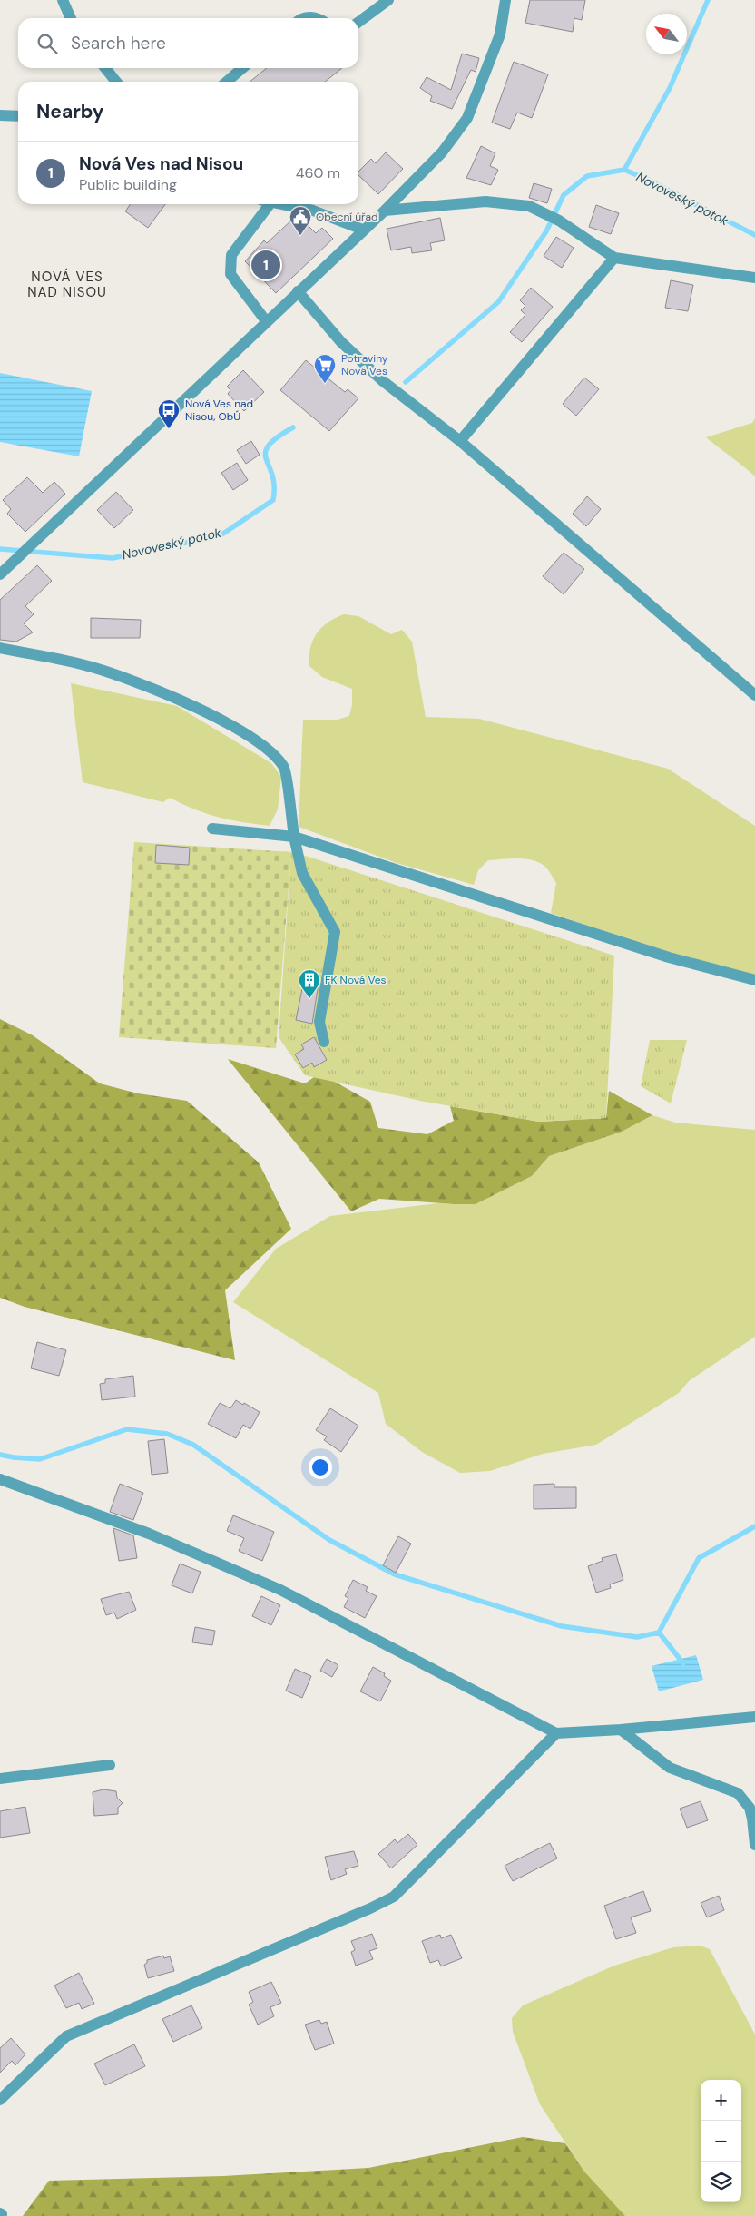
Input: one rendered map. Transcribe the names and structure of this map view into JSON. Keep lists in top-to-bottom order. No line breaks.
{"districts":["NOVÁ VES NAD NISOU"],"water":["Novoveský potok"],"places":{"public building":["Obecní úřad"],"supermarket":["Potraviny Nová Ves"],"bus stop":["Nová Ves nad Nisou, ObÚ"],"building":["FK Nová Ves"]},"north":"top left","page":{"search":"Search here","heading":"Nearby","list":[{"mark":"1","name":"Nová Ves nad Nisou","note":"Public building","value":"460 m"}],"pins":"1","map_buttons":["+","−"]}}
